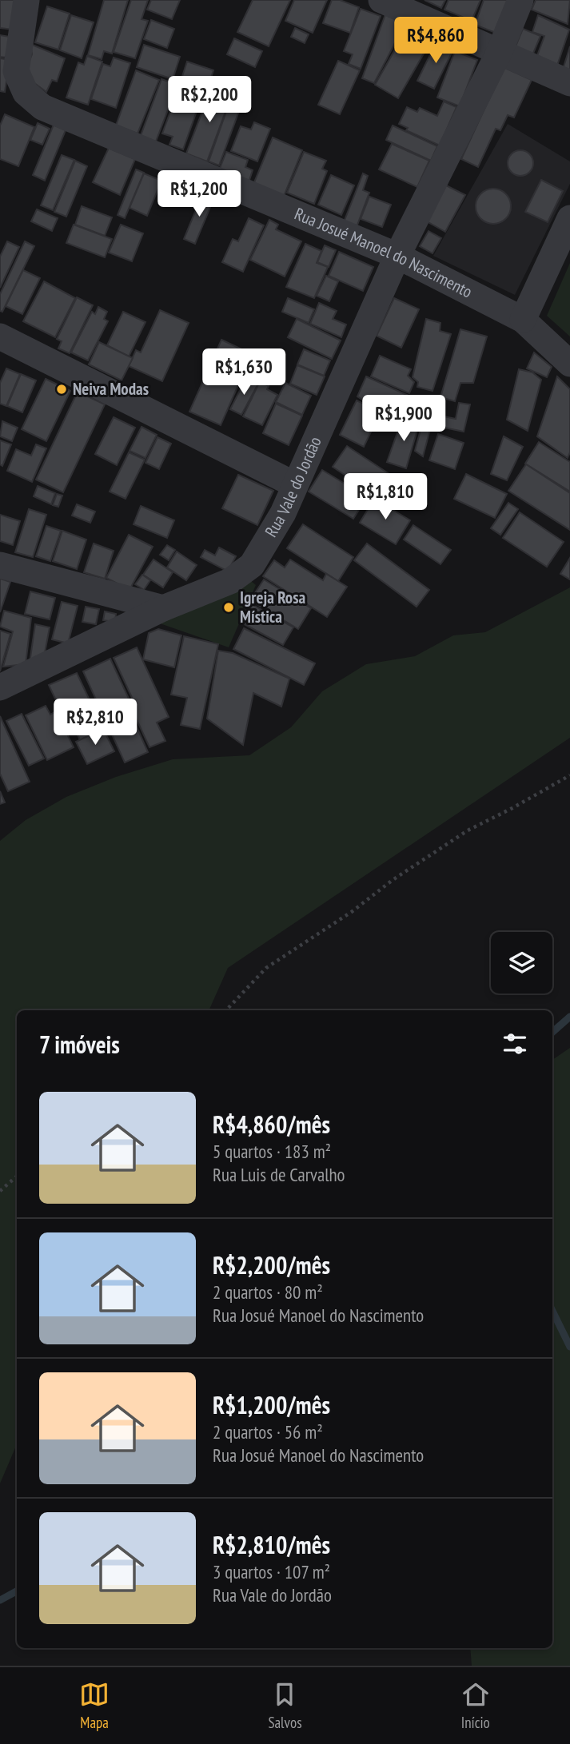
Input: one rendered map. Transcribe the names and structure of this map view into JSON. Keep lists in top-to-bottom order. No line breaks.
{"streets":{"street":["Rua Josué Manoel do Nascimento","Rua Vale do Jordão"]},"crossings":[["Rua Josué Manoel do Nascimento","Rua Vale do Jordão"]],"places":["Neiva Modas","Igreja Rosa Mística"],"page":{"price":["R$4,860","R$2,200","R$1,200","R$1,630","R$1,900","R$1,810","R$2,810"],"heading":"7 imóveis","list":[{"name":"R$4,860/mês","note":"5 quartos · 183 m² · Rua Luis de Carvalho"},{"name":"R$2,200/mês","note":"2 quartos · 80 m² · Rua Josué Manoel do Nascimento"},{"name":"R$1,200/mês","note":"2 quartos · 56 m² · Rua Josué Manoel do Nascimento"},{"name":"R$2,810/mês","note":"3 quartos · 107 m² · Rua Vale do Jordão"}],"tabs":["Mapa","Salvos","Início"]}}
